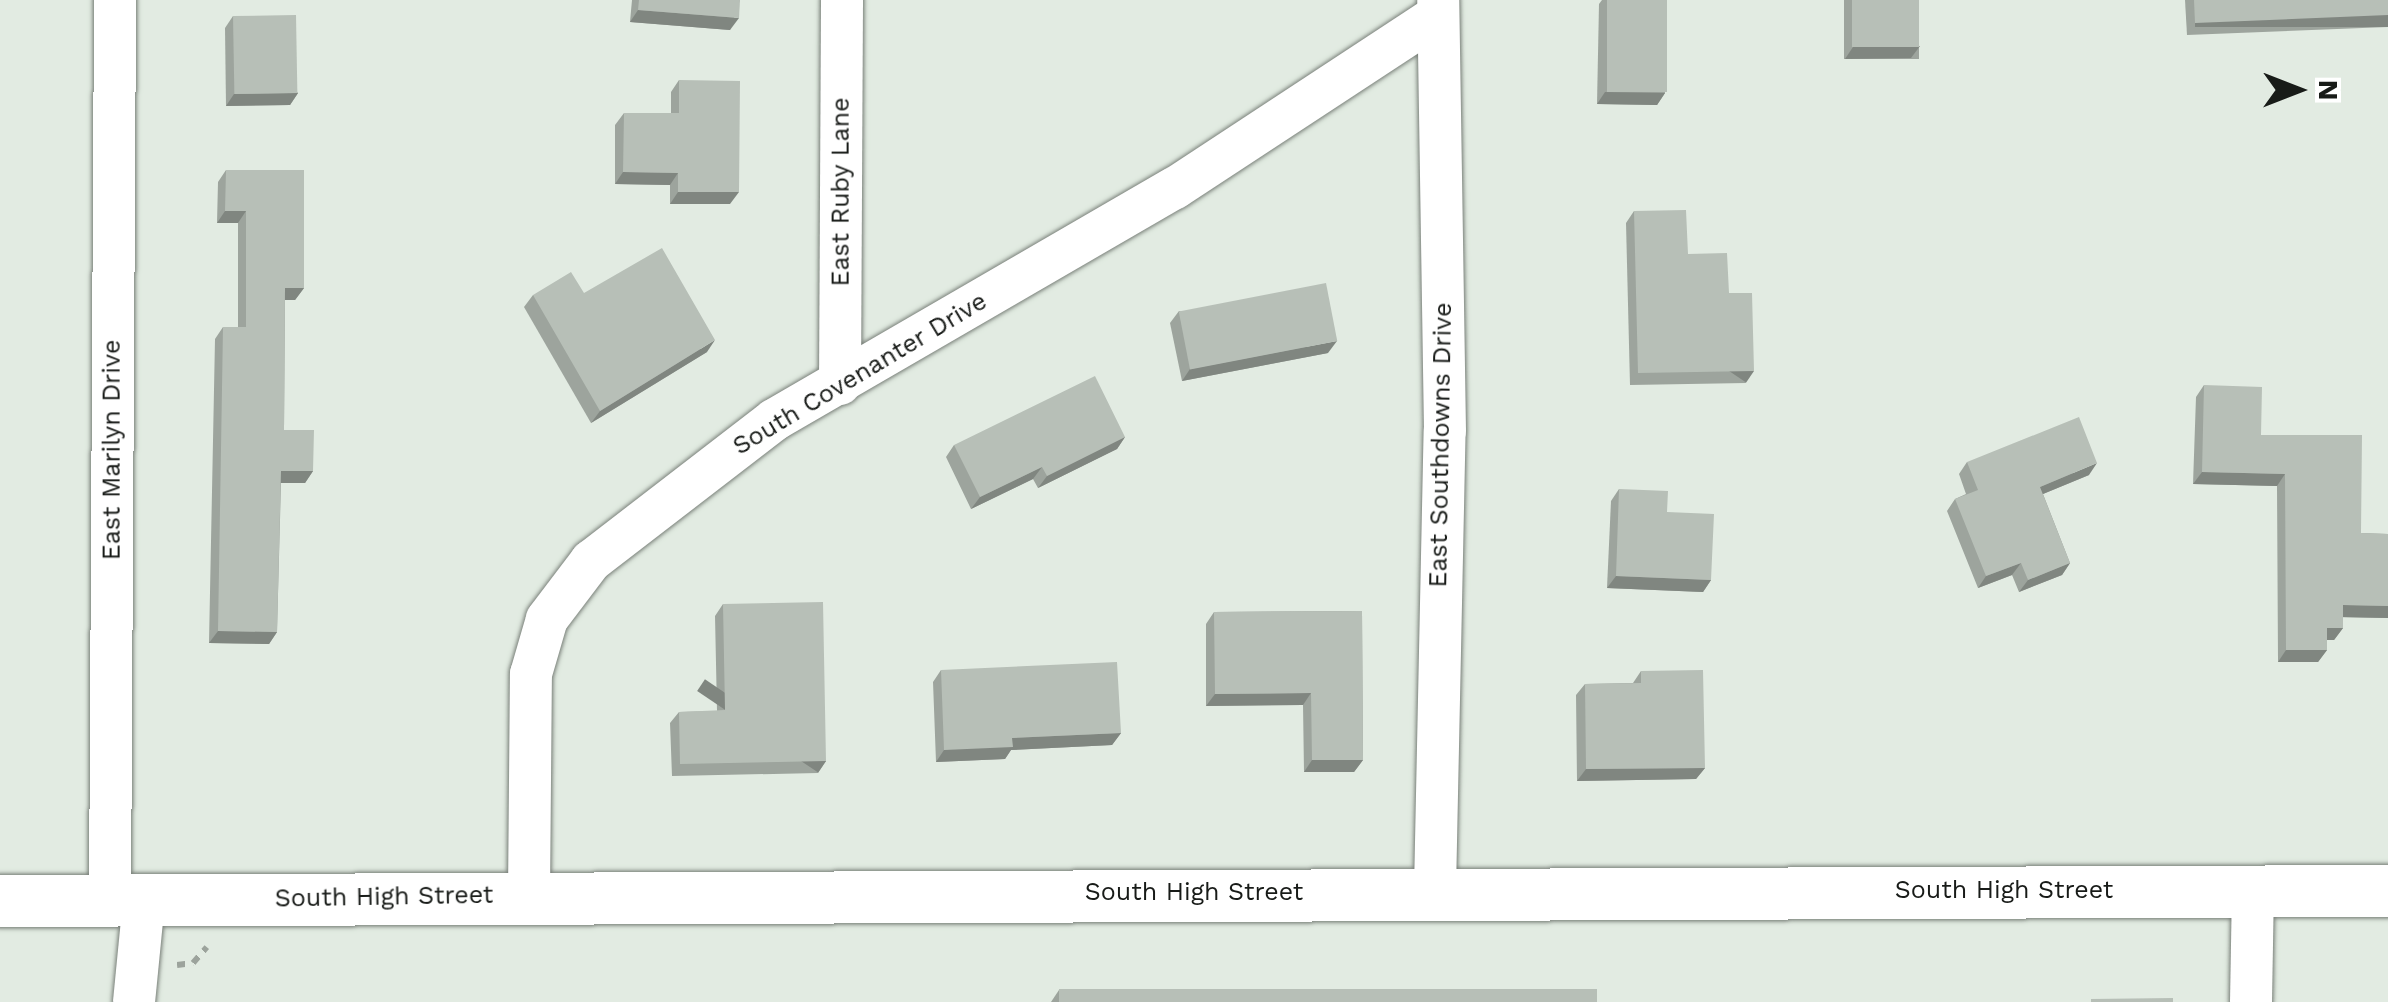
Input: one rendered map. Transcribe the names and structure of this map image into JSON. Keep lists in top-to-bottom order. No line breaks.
{"streets":{"street":["East Ruby Lane","South Covenanter Drive","East Southdowns Drive","East Marilyn Drive","South High Street"]},"crossings":[["East Ruby Lane","South Covenanter Drive"],["South Covenanter Drive","East Southdowns Drive"],["South Covenanter Drive","South High Street"],["East Southdowns Drive","South High Street"],["East Marilyn Drive","South High Street"]],"north":"right"}
